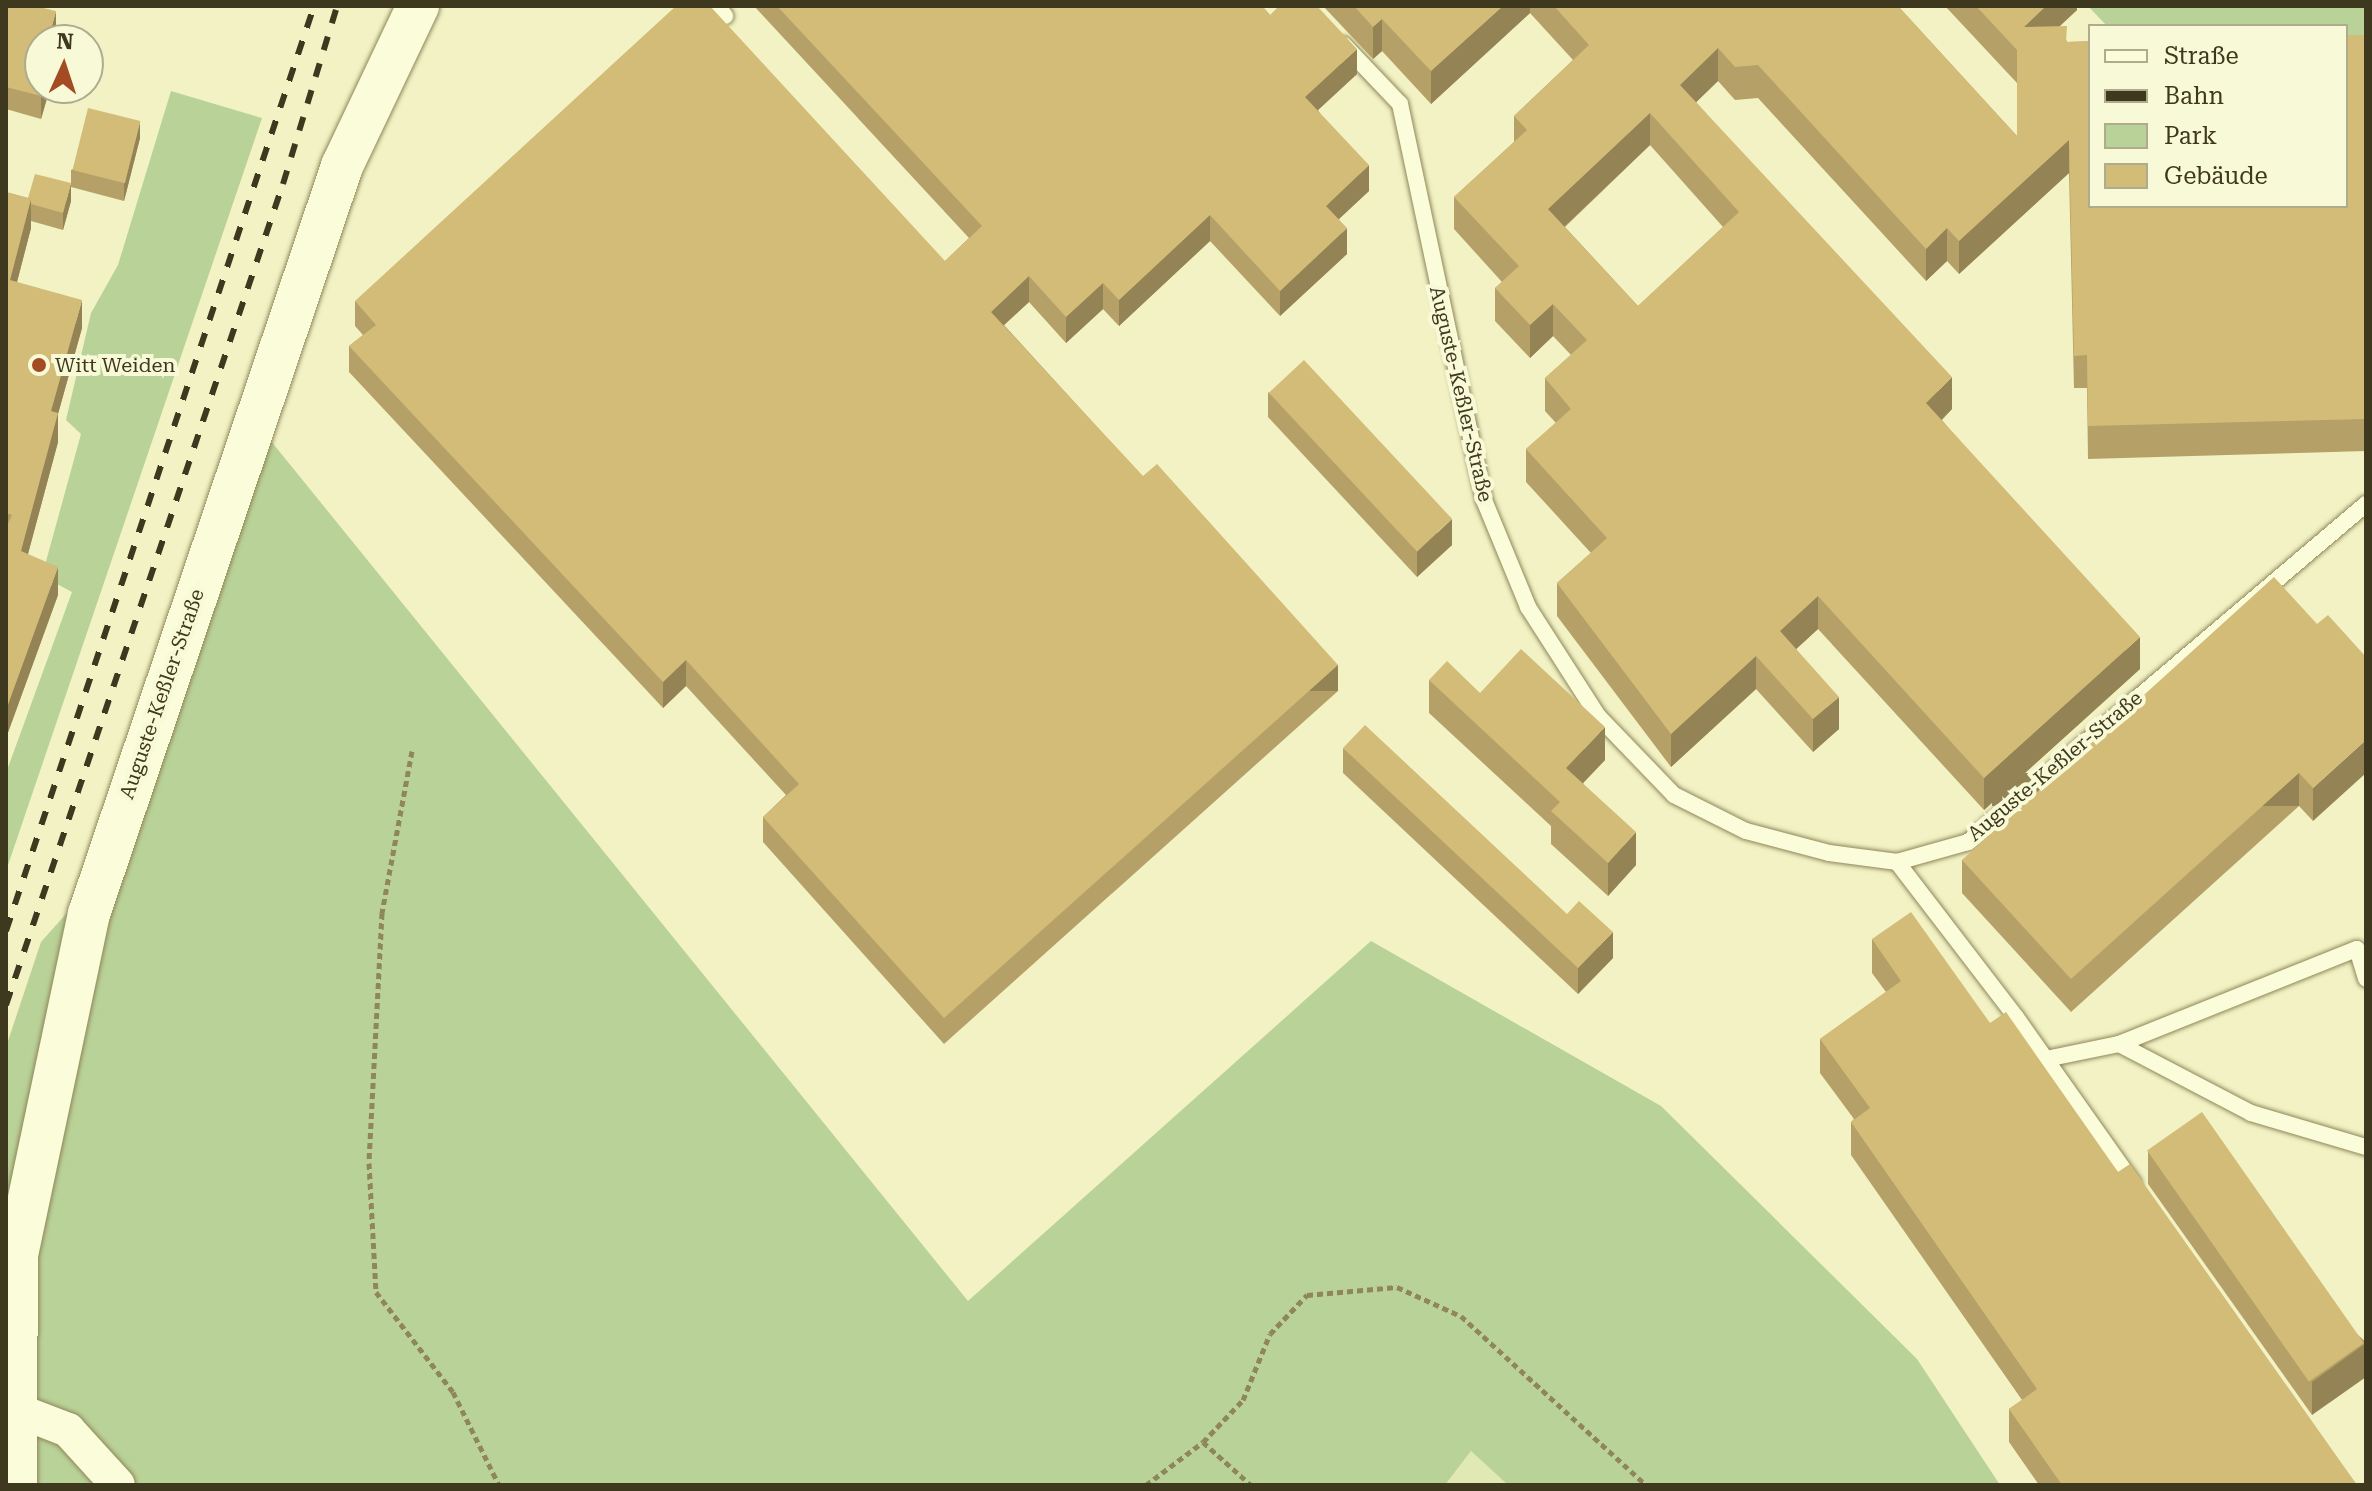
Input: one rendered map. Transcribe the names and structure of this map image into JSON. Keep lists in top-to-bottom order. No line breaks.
{"streets":{"street":["Auguste-Keßler-Straße"]},"places":["Witt Weiden"],"legend":["Straße","Bahn","Park","Gebäude"],"north":"top"}
